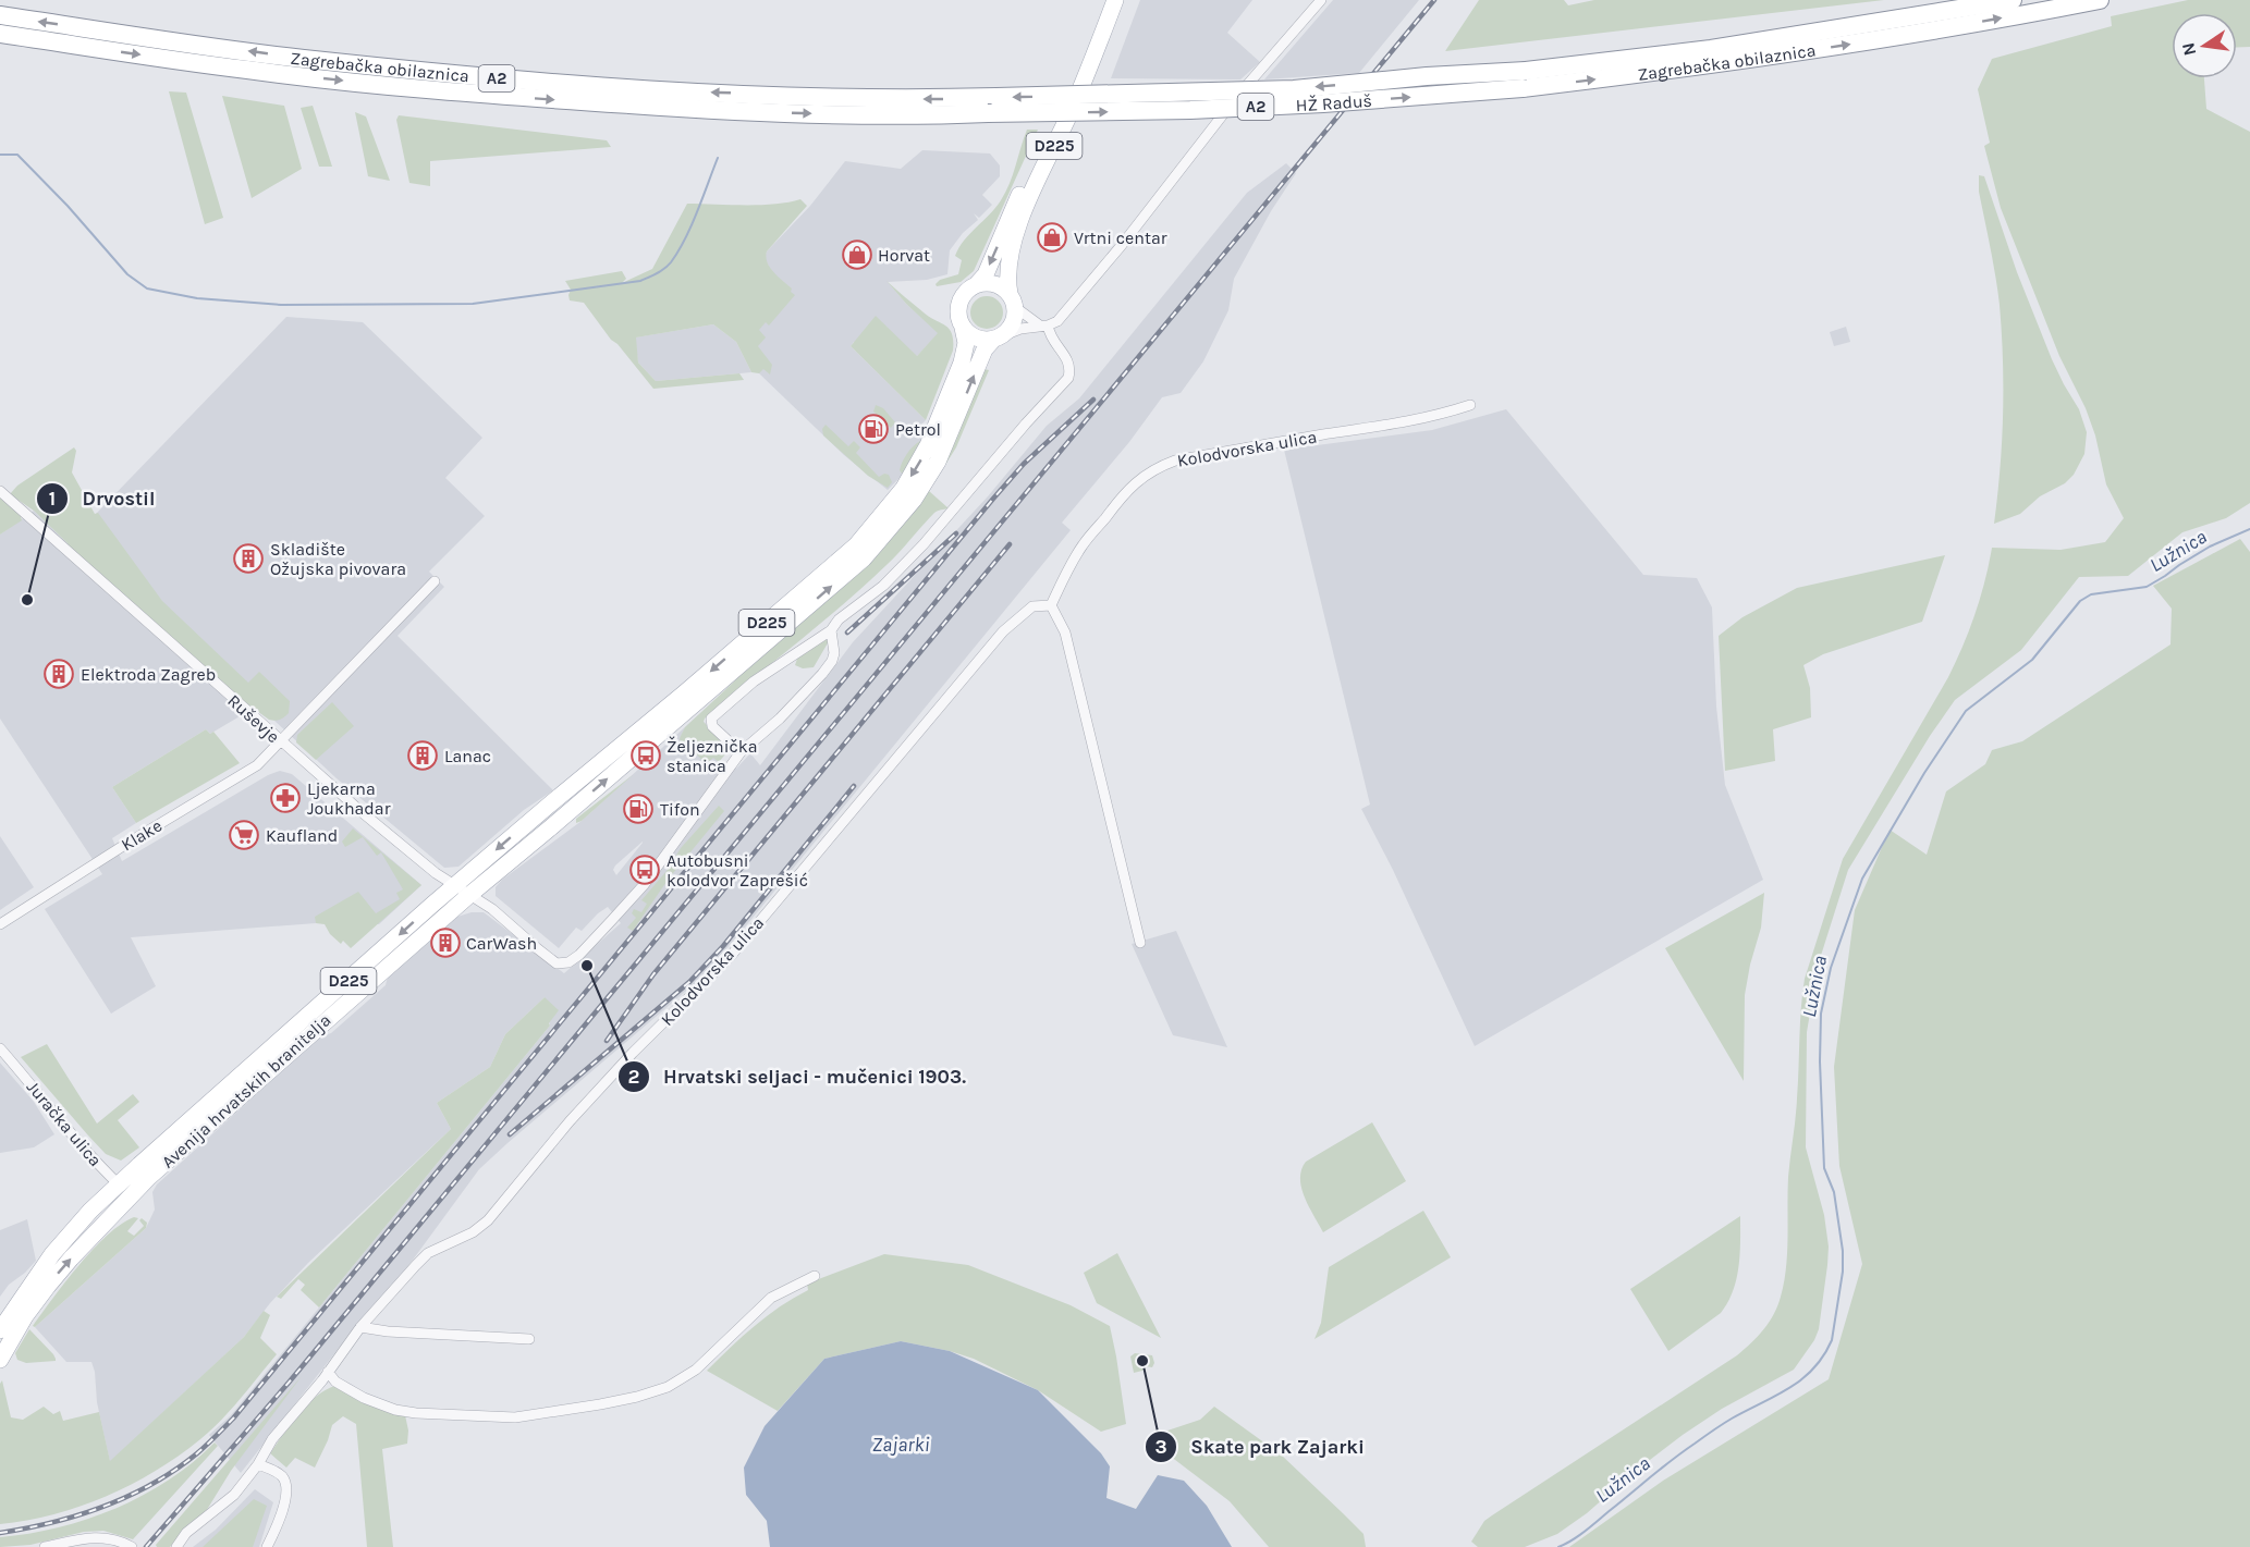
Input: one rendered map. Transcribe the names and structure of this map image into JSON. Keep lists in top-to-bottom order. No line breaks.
{"streets":{"highway":["Zagrebačka obilaznica","A2","HŽ Raduš"],"main road":["D225","Avenija hrvatskih branitelja"],"street":["Kolodvorska ulica","Ruševje","Klake","Juračka ulica"]},"crossings":[["Zagrebačka obilaznica","A2"],["Zagrebačka obilaznica","HŽ Raduš"],["D225","Avenija hrvatskih branitelja"],["Ruševje","Klake"],["Ruševje","Avenija hrvatskih branitelja"],["Avenija hrvatskih branitelja","Juračka ulica"]],"water":["Lužnica","Zajarki"],"places":{"shop":["Vrtni centar","Horvat"],"fuel station":["Petrol","Tifon"],"building":["Skladište Ožujska pivovara","Elektroda Zagreb","Lanac","CarWash"],"other":["Drvostil","Hrvatski seljaci - mučenici 1903.","Skate park Zajarki"],"bus stop":["Željeznička stanica","Autobusni kolodvor Zaprešić"],"pharmacy":["Ljekarna Joukhadar"],"supermarket":["Kaufland"]},"north":"left"}
